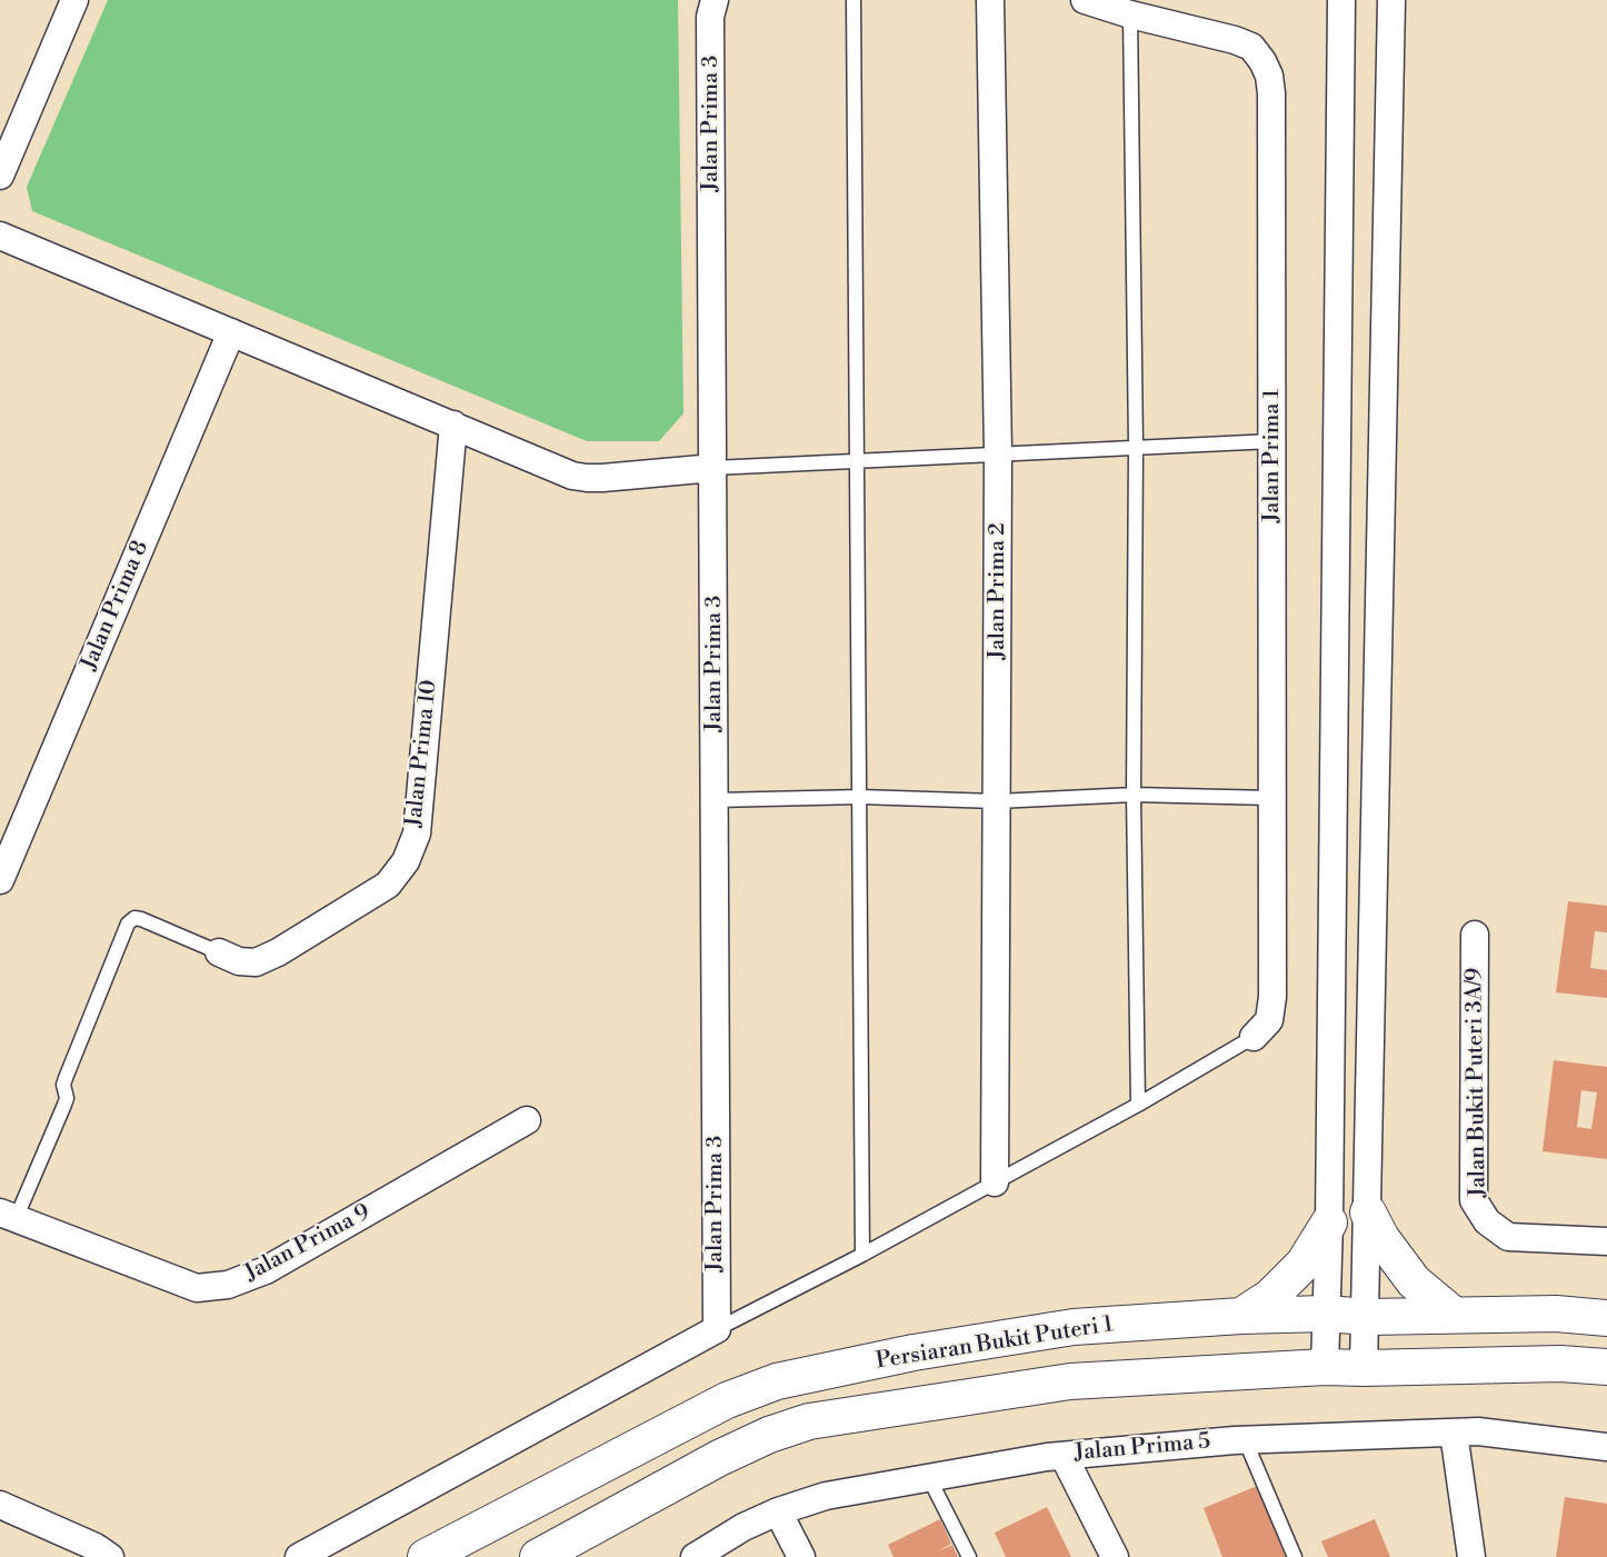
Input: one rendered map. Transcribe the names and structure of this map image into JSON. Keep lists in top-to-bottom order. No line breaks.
{"streets":{"street":["Jalan Prima 3","Jalan Prima 1","Jalan Prima 2","Jalan Prima 8","Jalan Prima 10","Jalan Bukit Puteri 3A/9","Jalan Prima 9","Persiaran Bukit Puteri 1","Jalan Prima 5"]}}
